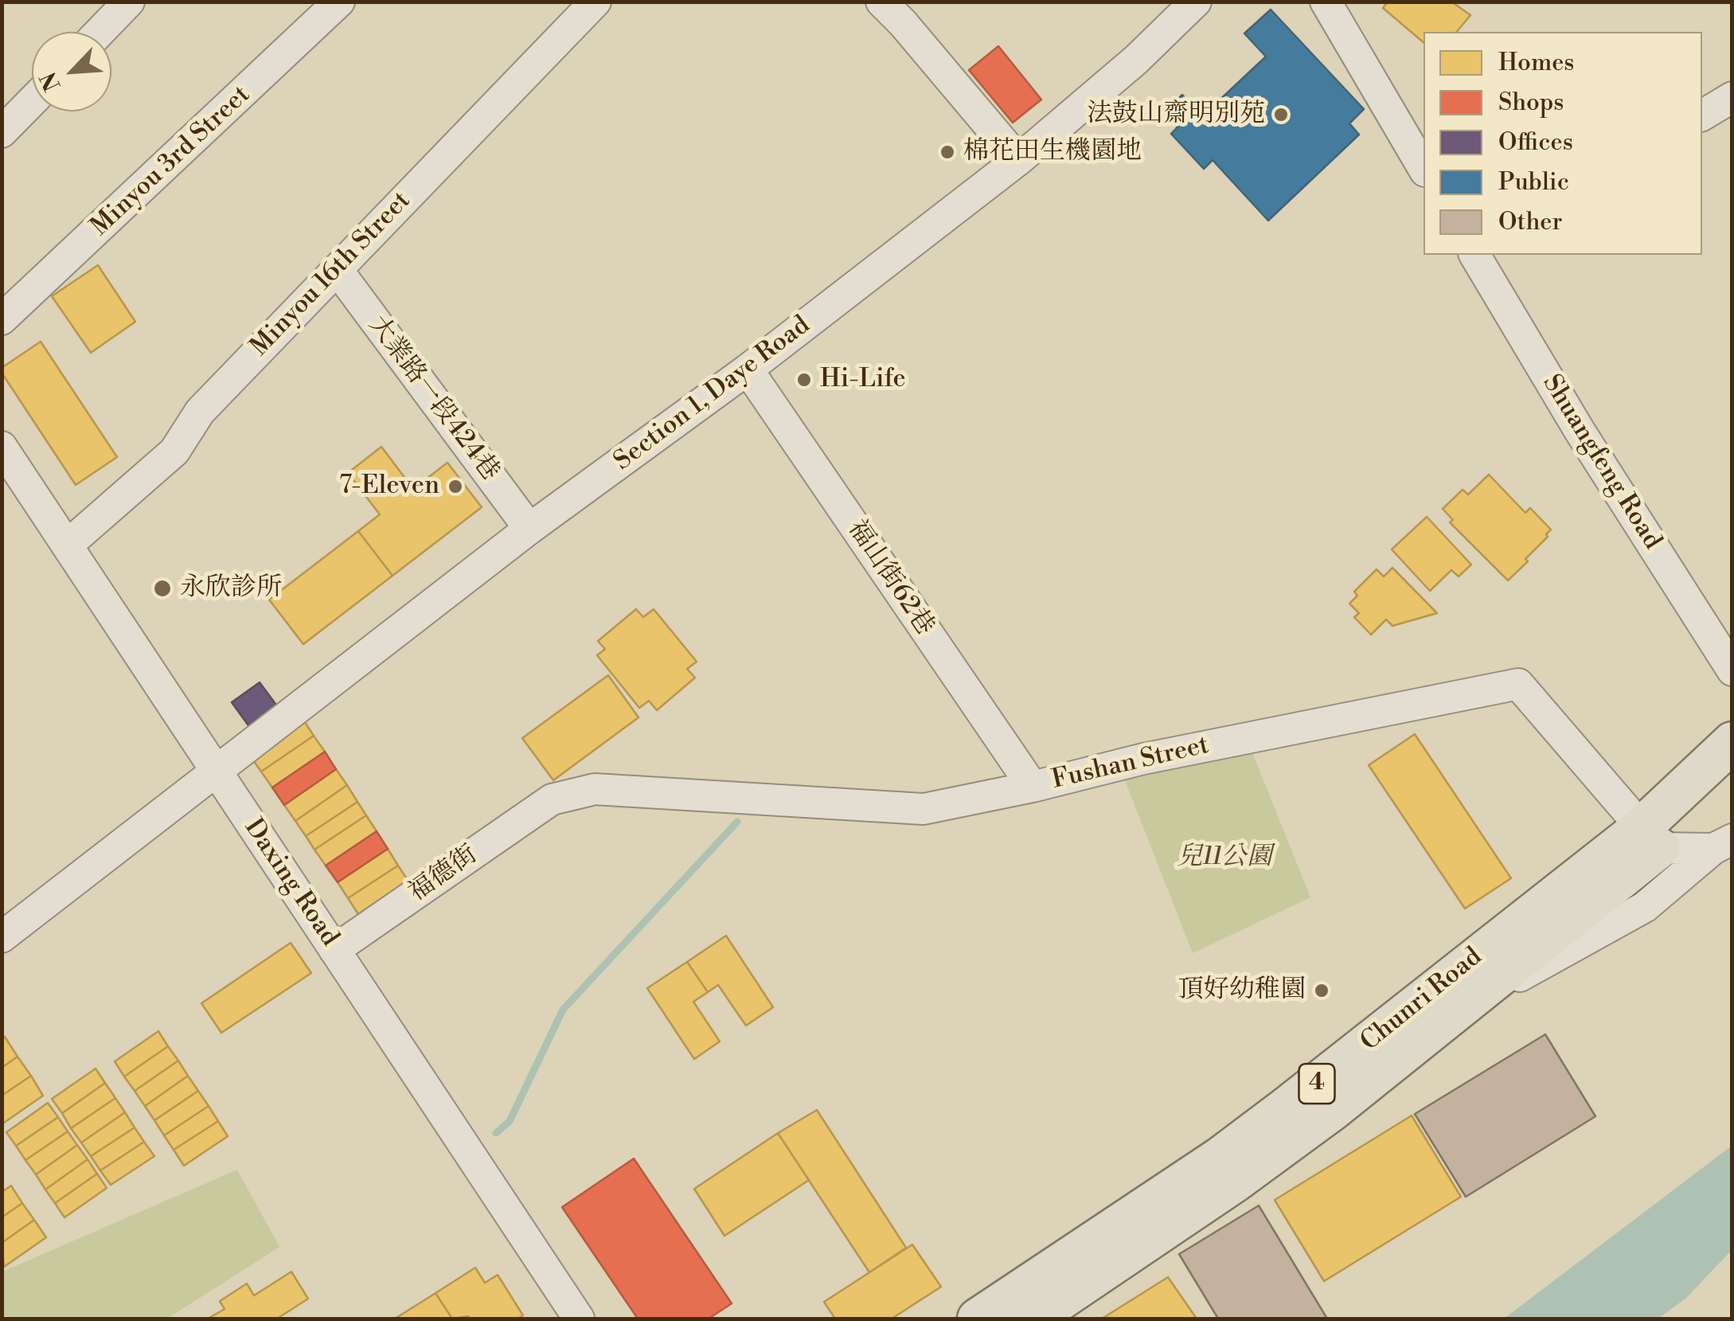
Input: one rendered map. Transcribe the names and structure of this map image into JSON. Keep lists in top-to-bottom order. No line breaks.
{"streets":{"main road":["Chunri Road","4"],"street":["Minyou 3rd Street","Minyou 16th Street","Section 1, Daye Road","大業路一段424巷","Shuangfeng Road","福山街62巷","Fushan Street","福德街","Daxing Road"]},"crossings":[["Minyou 16th Street","大業路一段424巷"],["Minyou 16th Street","Daxing Road"],["Section 1, Daye Road","大業路一段424巷"],["Section 1, Daye Road","福山街62巷"],["Section 1, Daye Road","Daxing Road"],["福山街62巷","Fushan Street"],["Fushan Street","福德街"],["Fushan Street","Chunri Road"],["福德街","Daxing Road"]],"parks":["兒11公園"],"places":["法鼓山齋明別苑","棉花田生機園地","Hi-Life","7-Eleven","永欣診所","頂好幼稚園"],"legend":["Homes","Shops","Offices","Public","Other"],"north":"bottom left"}
